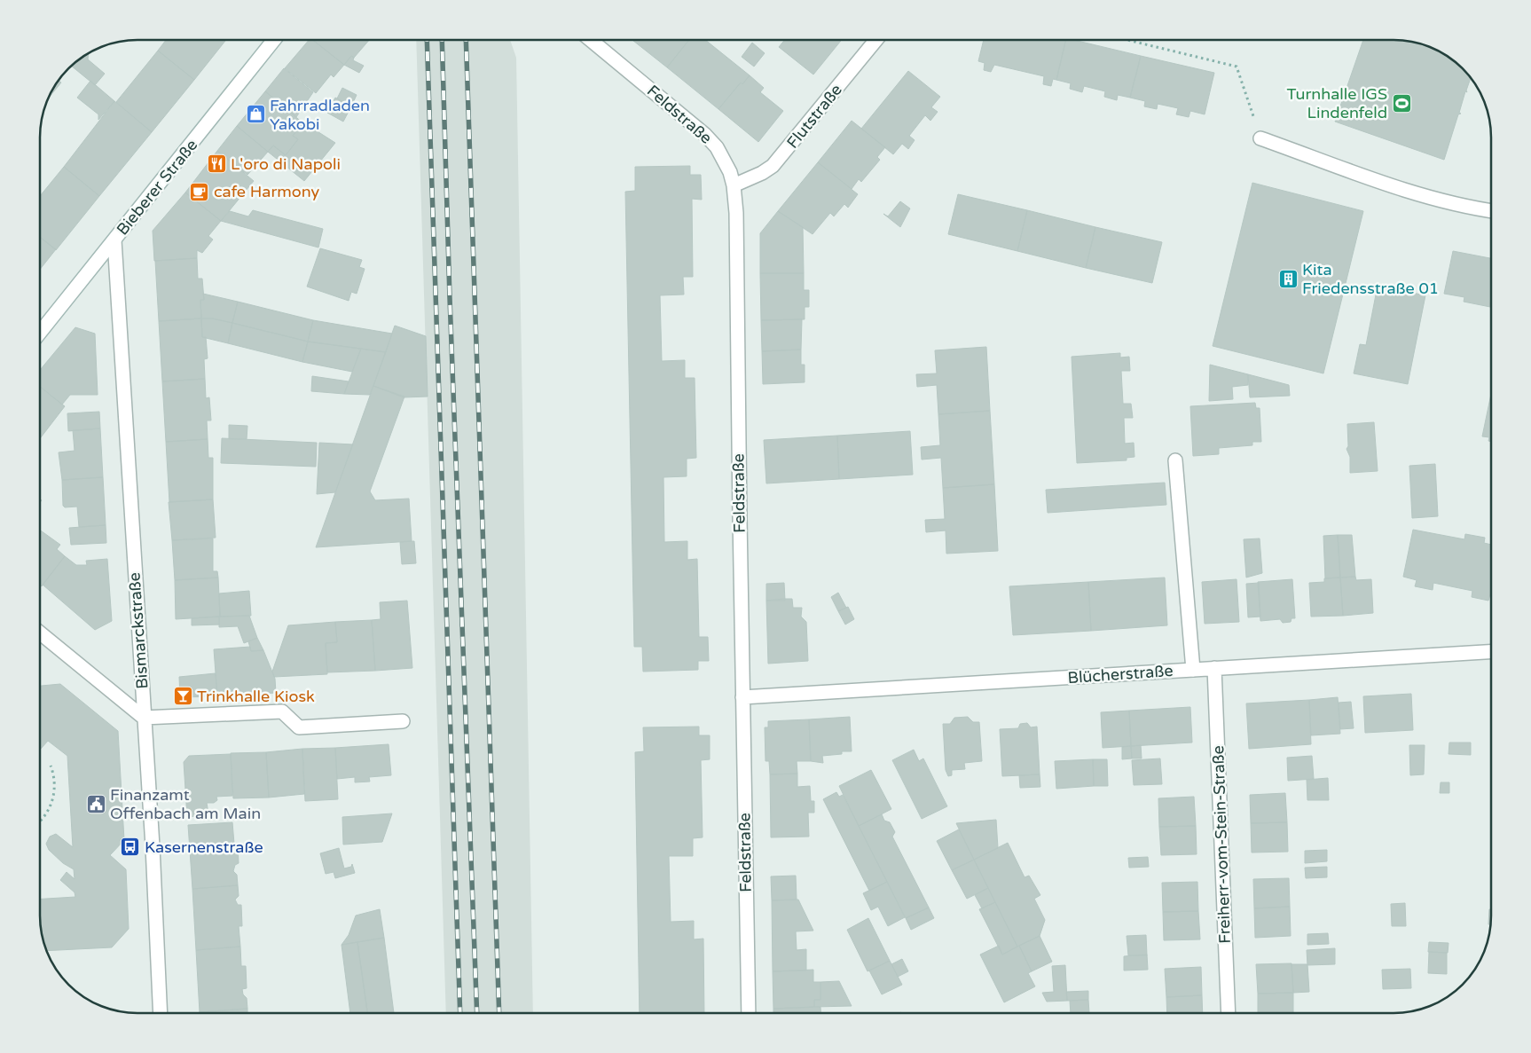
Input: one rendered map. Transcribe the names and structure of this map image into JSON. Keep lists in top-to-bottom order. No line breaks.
{"streets":{"street":["Feldstraße","Flutstraße","Bieberer Straße","Bismarckstraße","Blücherstraße","Freiherr-vom-Stein-Straße"]},"crossings":[["Feldstraße","Flutstraße"],["Feldstraße","Blücherstraße"],["Bieberer Straße","Bismarckstraße"],["Blücherstraße","Freiherr-vom-Stein-Straße"]],"places":{"sports":["Turnhalle IGS Lindenfeld"],"shop":["Fahrradladen Yakobi"],"restaurant":["L'oro di Napoli"],"cafe":["cafe Harmony"],"building":["Kita Friedensstraße 01"],"bar":["Trinkhalle Kiosk"],"public building":["Finanzamt Offenbach am Main"],"bus stop":["Kasernenstraße"]}}
